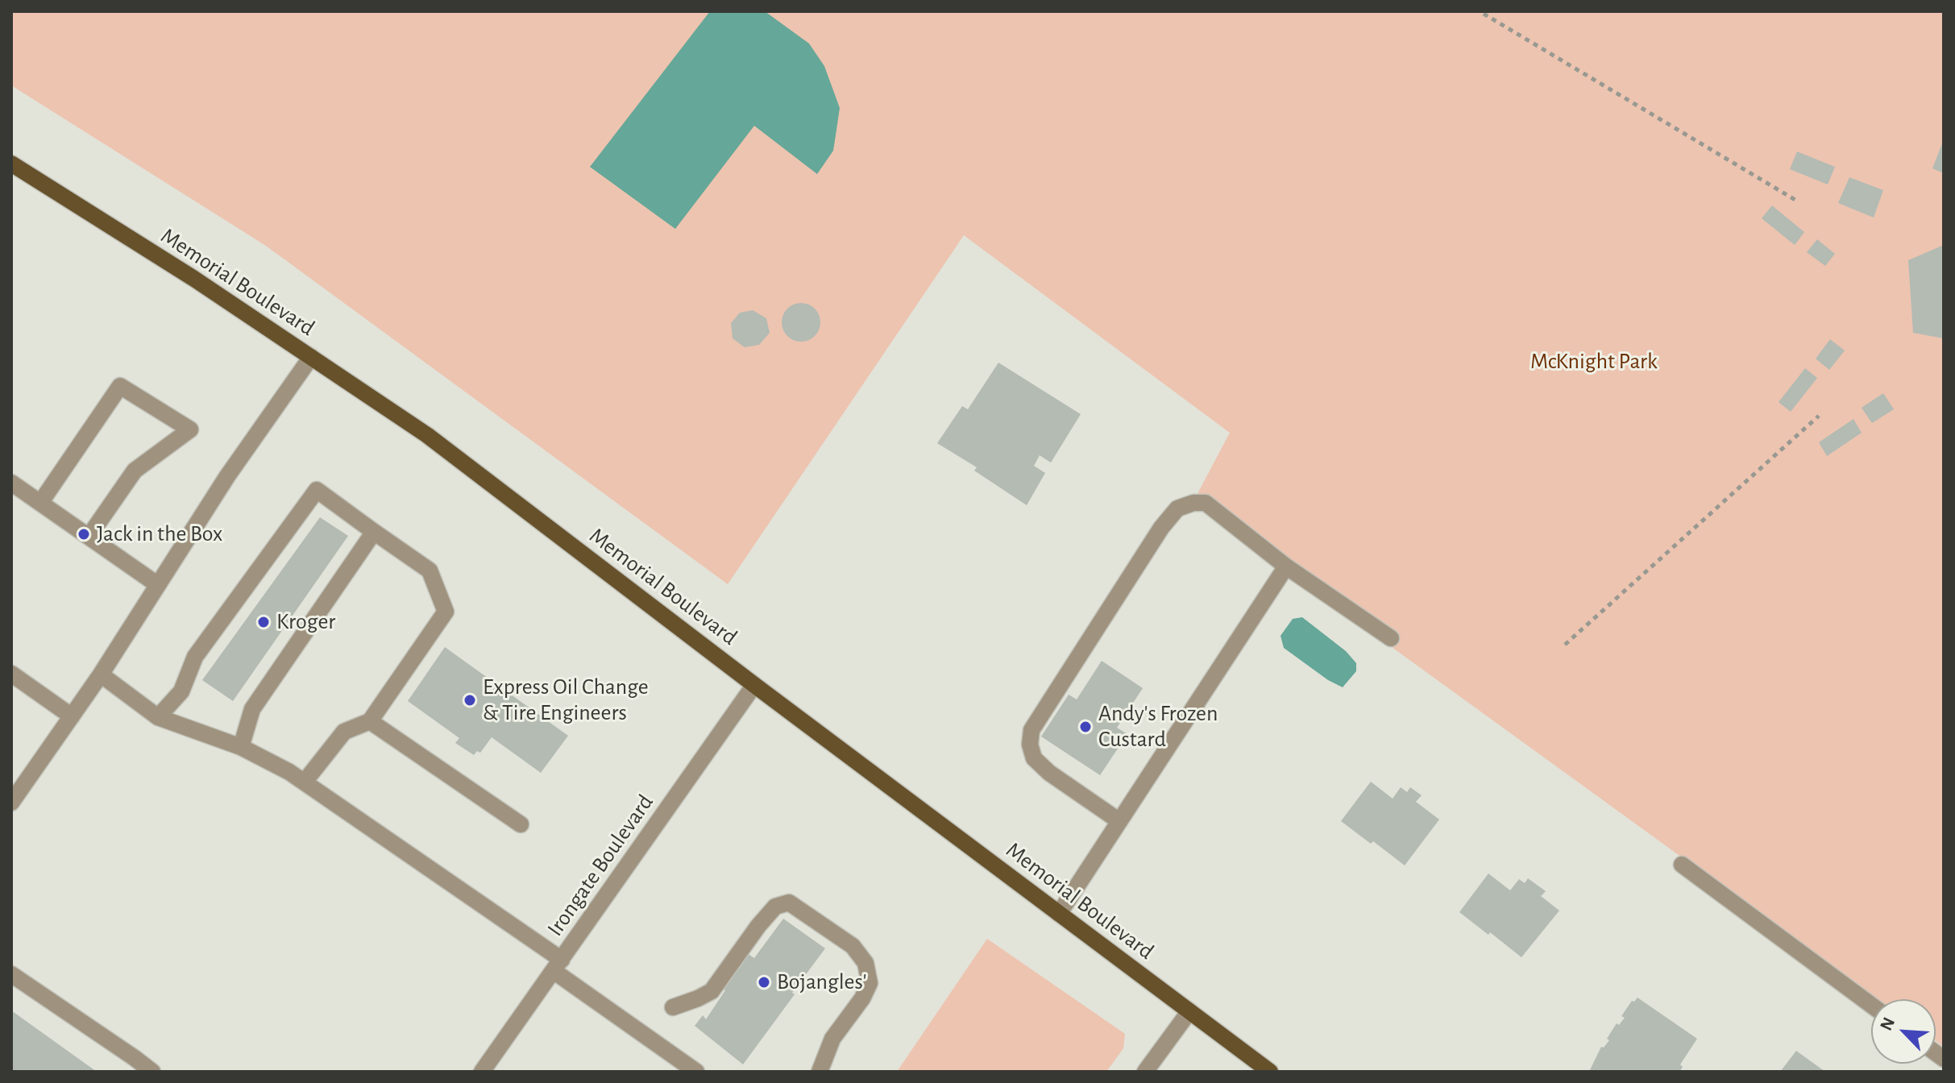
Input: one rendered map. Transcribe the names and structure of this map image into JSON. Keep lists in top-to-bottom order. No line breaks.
{"streets":{"main road":["Memorial Boulevard"],"street":["Irongate Boulevard"]},"crossings":[["Memorial Boulevard","Irongate Boulevard"]],"parks":["McKnight Park"],"places":["Jack in the Box","Kroger","Express Oil Change & Tire Engineers","Andy's Frozen Custard","Bojangles'"],"north":"top left"}
